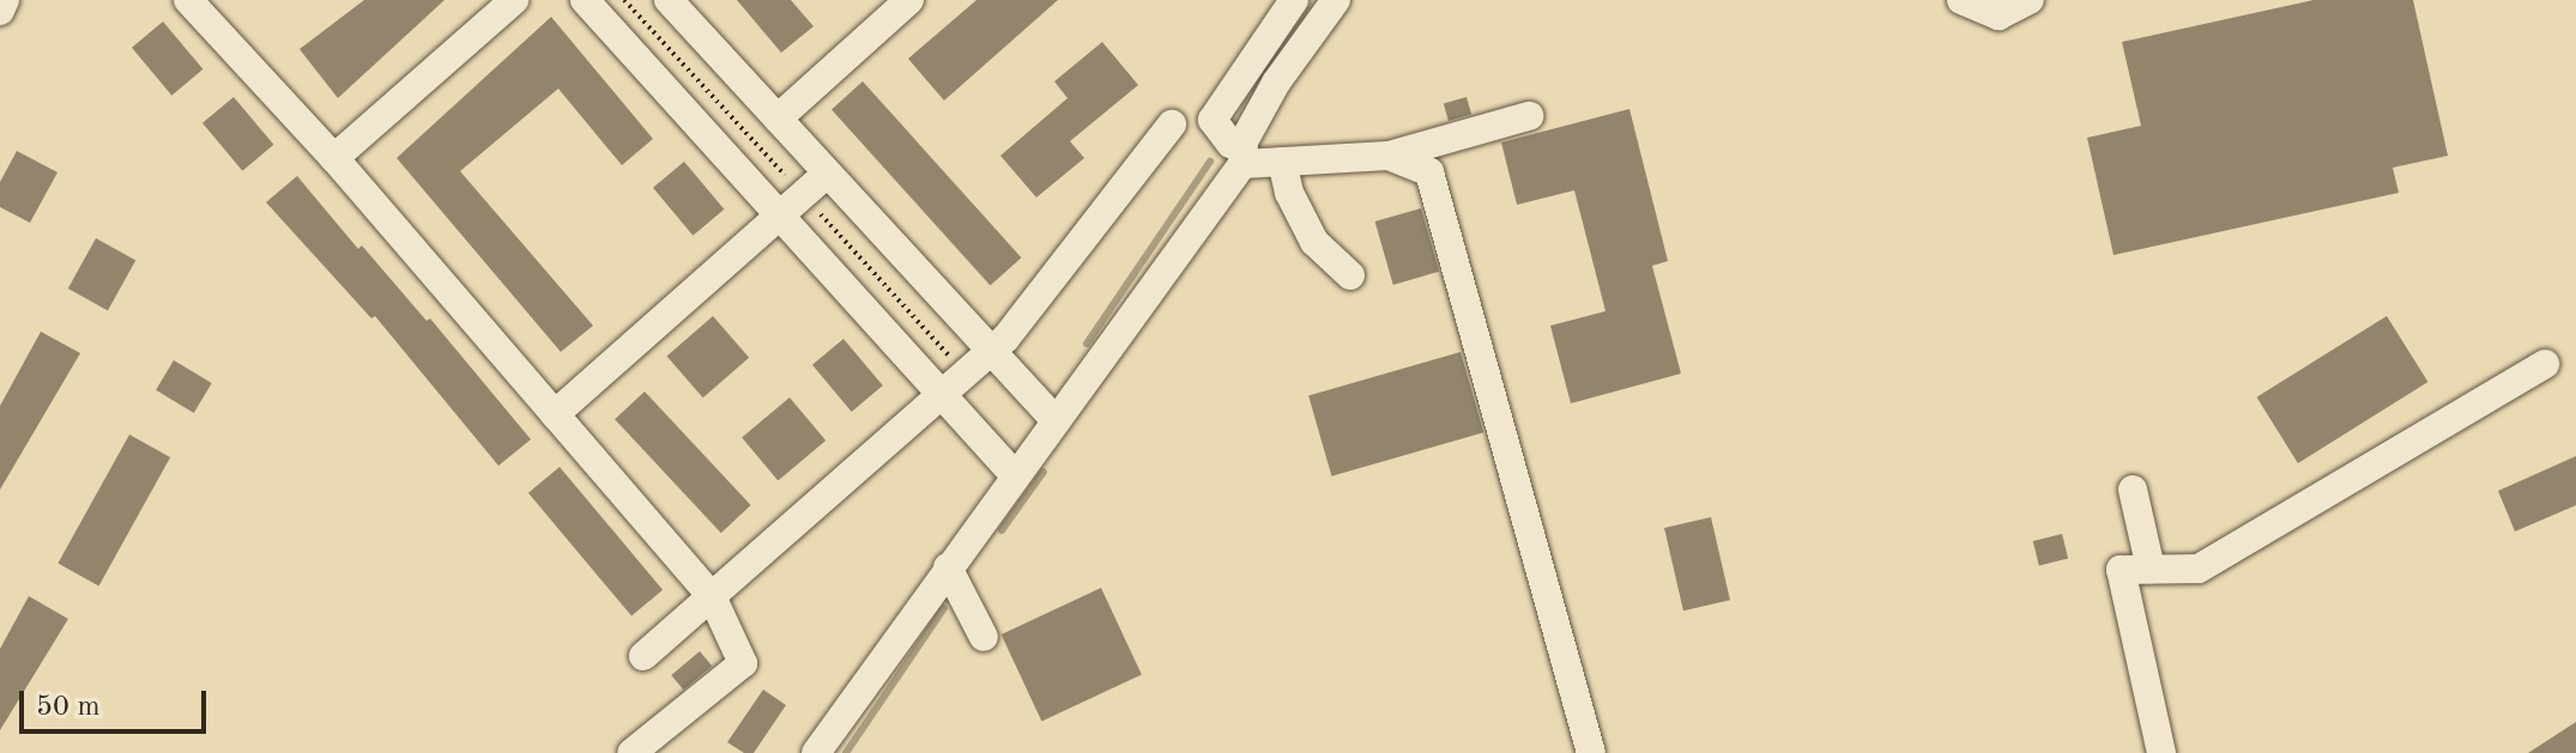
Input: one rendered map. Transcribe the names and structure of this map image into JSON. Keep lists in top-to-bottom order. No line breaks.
{"scale_bar":"50 m"}
